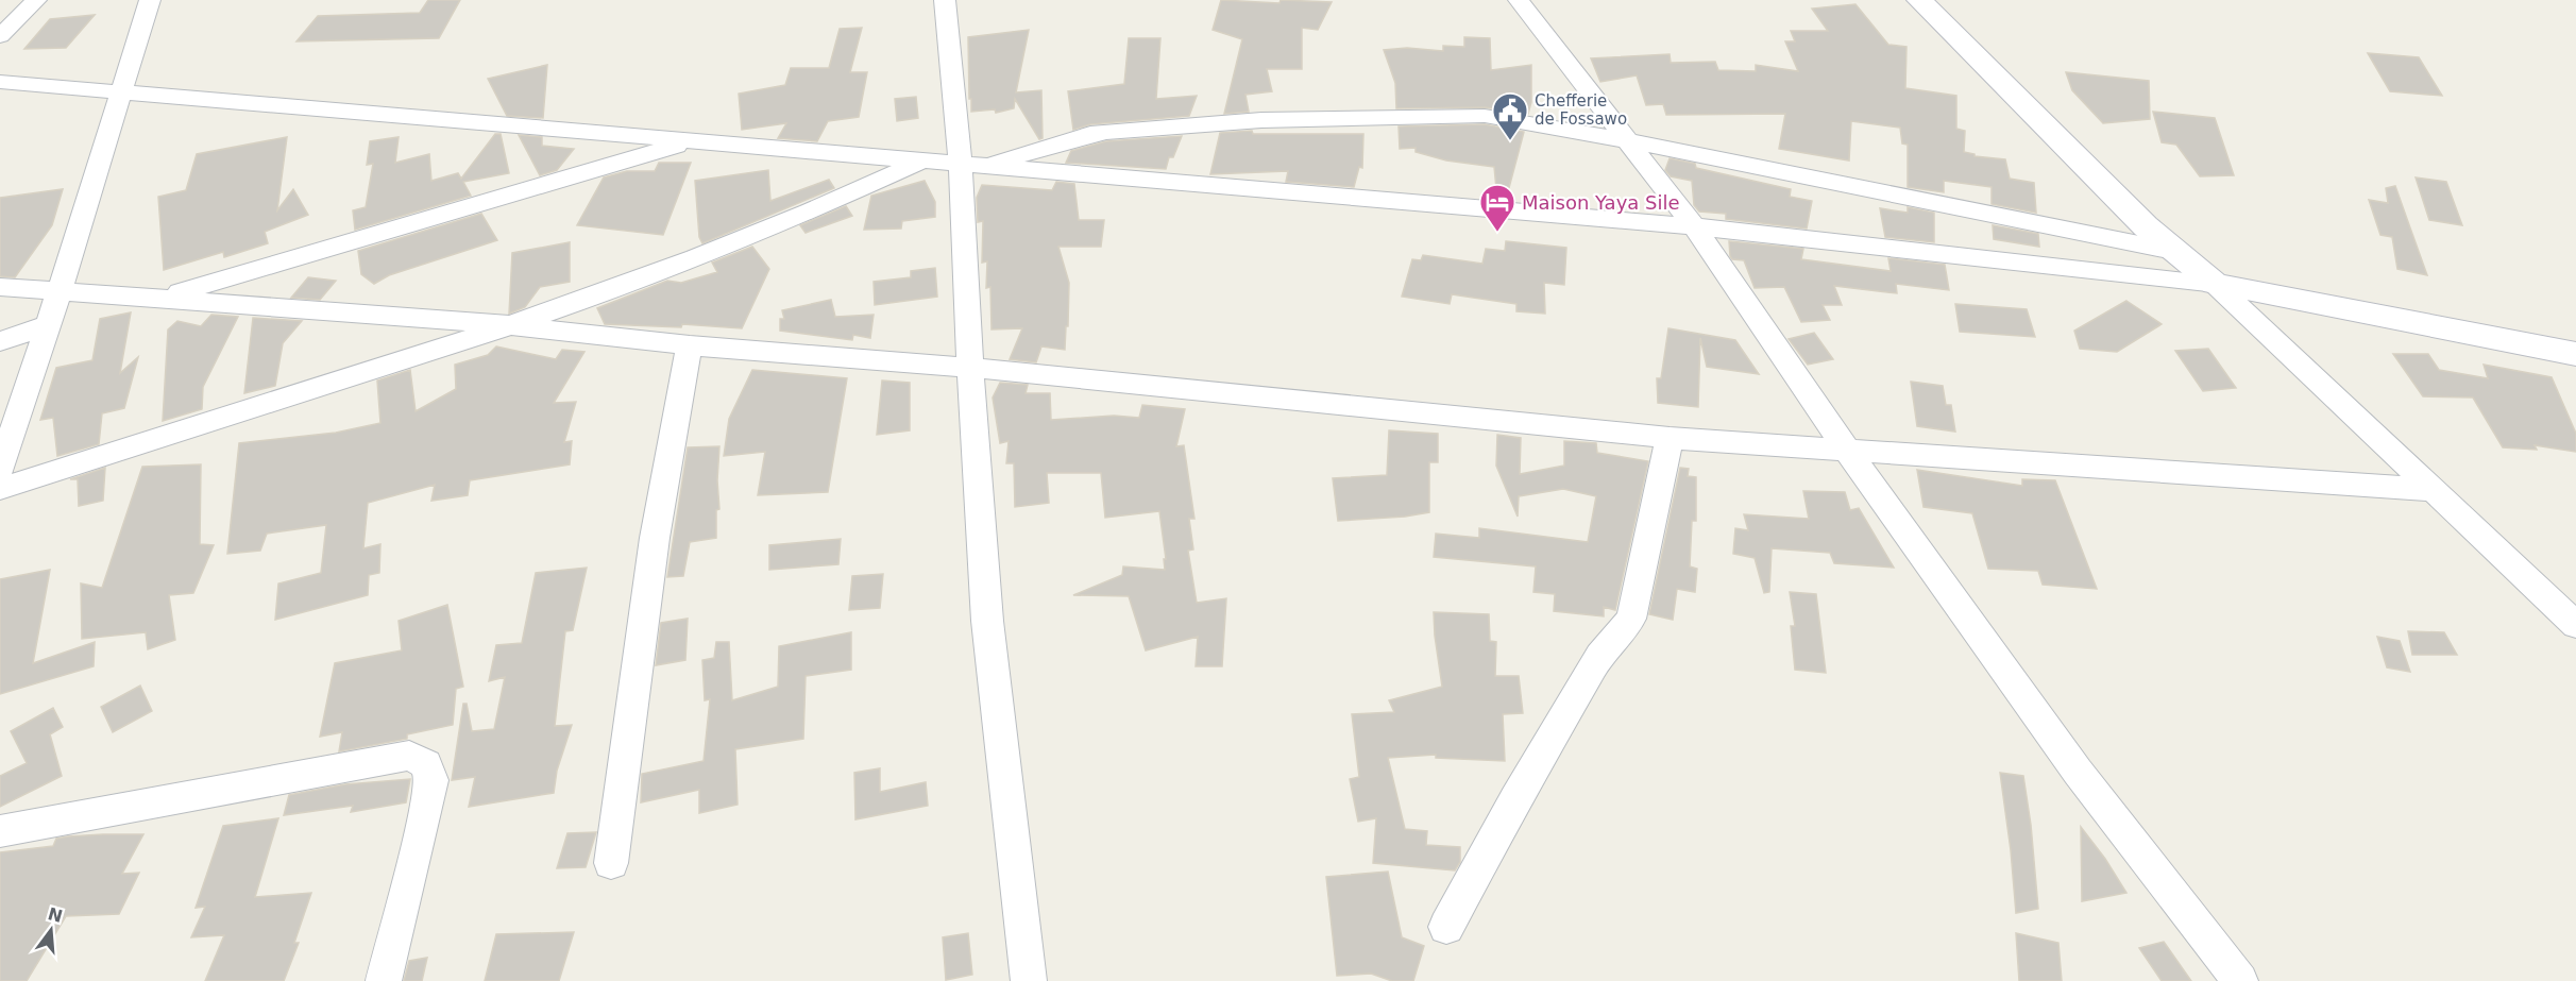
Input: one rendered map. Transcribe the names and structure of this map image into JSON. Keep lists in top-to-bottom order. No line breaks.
{"places":{"public building":["Chefferie de Fossawo"],"hotel":["Maison Yaya Sile"]},"north":"top"}
